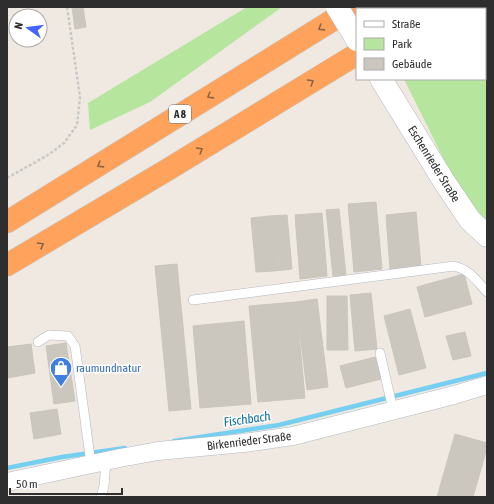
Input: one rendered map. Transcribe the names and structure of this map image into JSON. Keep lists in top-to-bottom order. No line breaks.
{"streets":{"highway":["A 8"],"street":["Eschenrieder Straße","Birkenrieder Straße"]},"water":["Fischbach"],"places":{"shop":["raumundnatur"]},"legend":["Straße","Park","Gebäude"],"scale_bar":"50 m","north":"left"}
